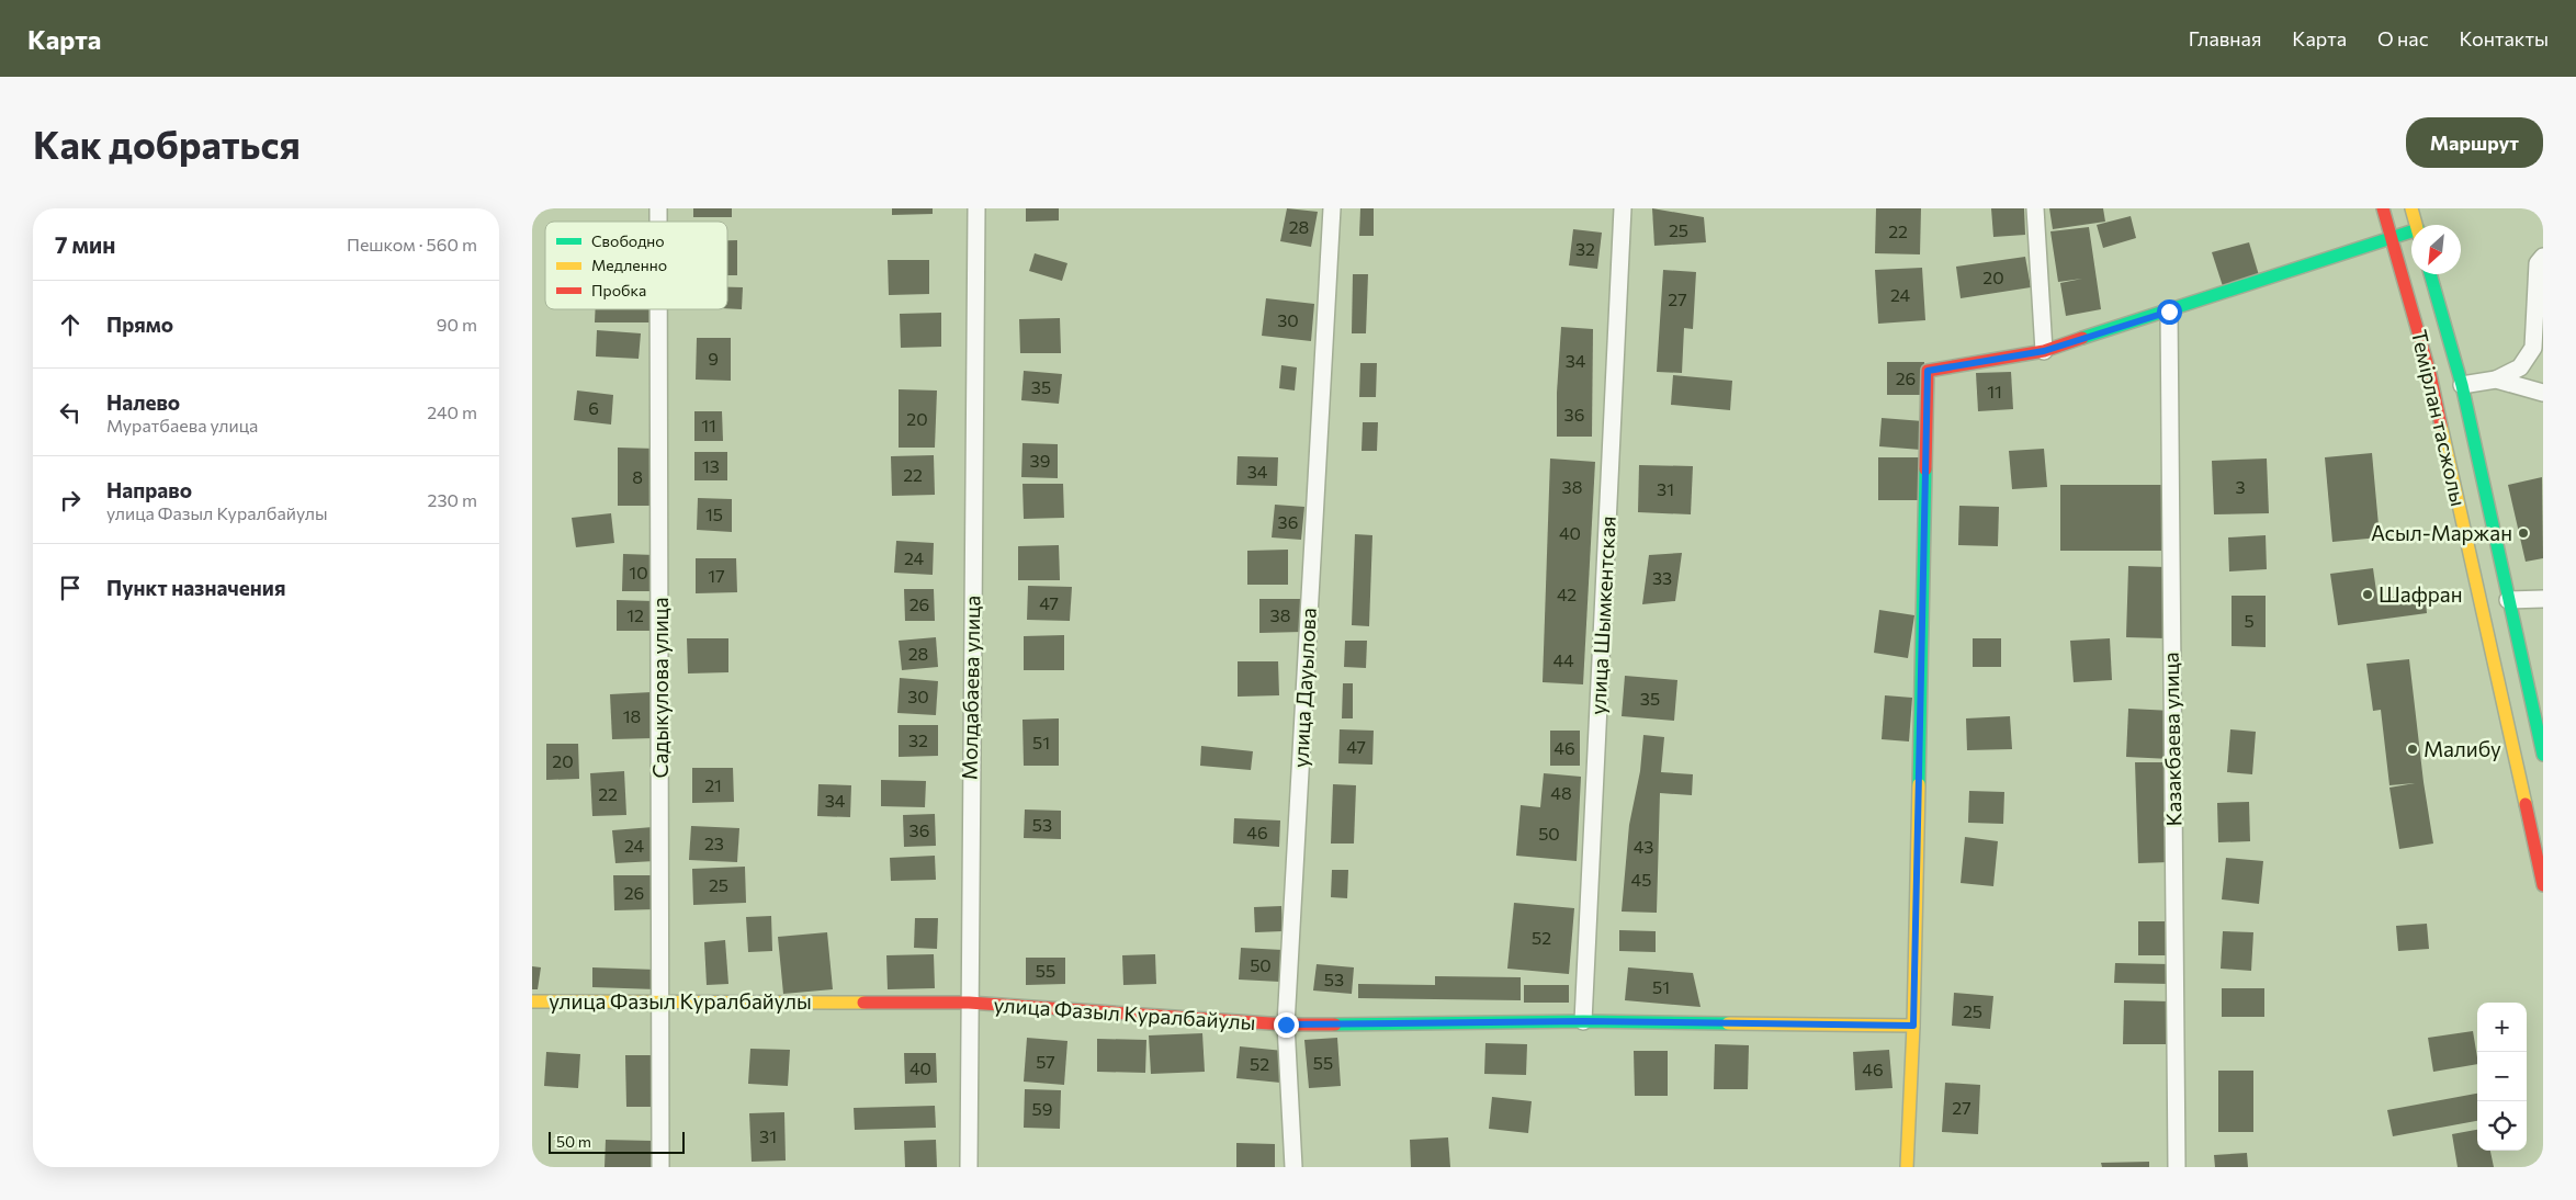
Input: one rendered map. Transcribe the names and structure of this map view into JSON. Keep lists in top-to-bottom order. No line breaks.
{"streets":{"street":["Темірлан тасжолы","улица Шымкентская","Садыкулова улица","Молдабаева улица","улица Дауылова","Казакбаева улица","улица Фазыл Куралбайулы"]},"crossings":[["улица Шымкентская","улица Фазыл Куралбайулы"],["Садыкулова улица","улица Фазыл Куралбайулы"],["Молдабаева улица","улица Фазыл Куралбайулы"],["улица Дауылова","улица Фазыл Куралбайулы"]],"places":["Асыл-Маржан","Шафран","Малибу"],"house_numbers":["28","25","22","32","20","24","27","30","9","34","26","35","11","6","36","20","11","39","13","34","22","8","38","3","31","15","36","40","24","10","17","33","42","47","26","12","38","5","28","44","30","35","18","32","51","47","46","20","21","48","22","34","53","36","46","50","23","24","43","45","25","26","52","50","55","53","51","25","57","55","52","40","46","27","59","31"],"legend":["Свободно","Медленно","Пробка"],"scale_bar":"50 m","north":"bottom left","page":{"header":"Карта","nav":["Главная","Карта","О нас","Контакты"],"buttons":"Маршрут","title":"Как добраться","heading":["7 мин","Пешком · 560 m"],"list":[["Прямо","90 m"],["Налево","Муратбаева улица","240 m"],["Направо","улица Фазыл Куралбайулы","230 m"],"Пункт назначения"],"map_buttons":["+","−"],"scale":"50 m"}}
